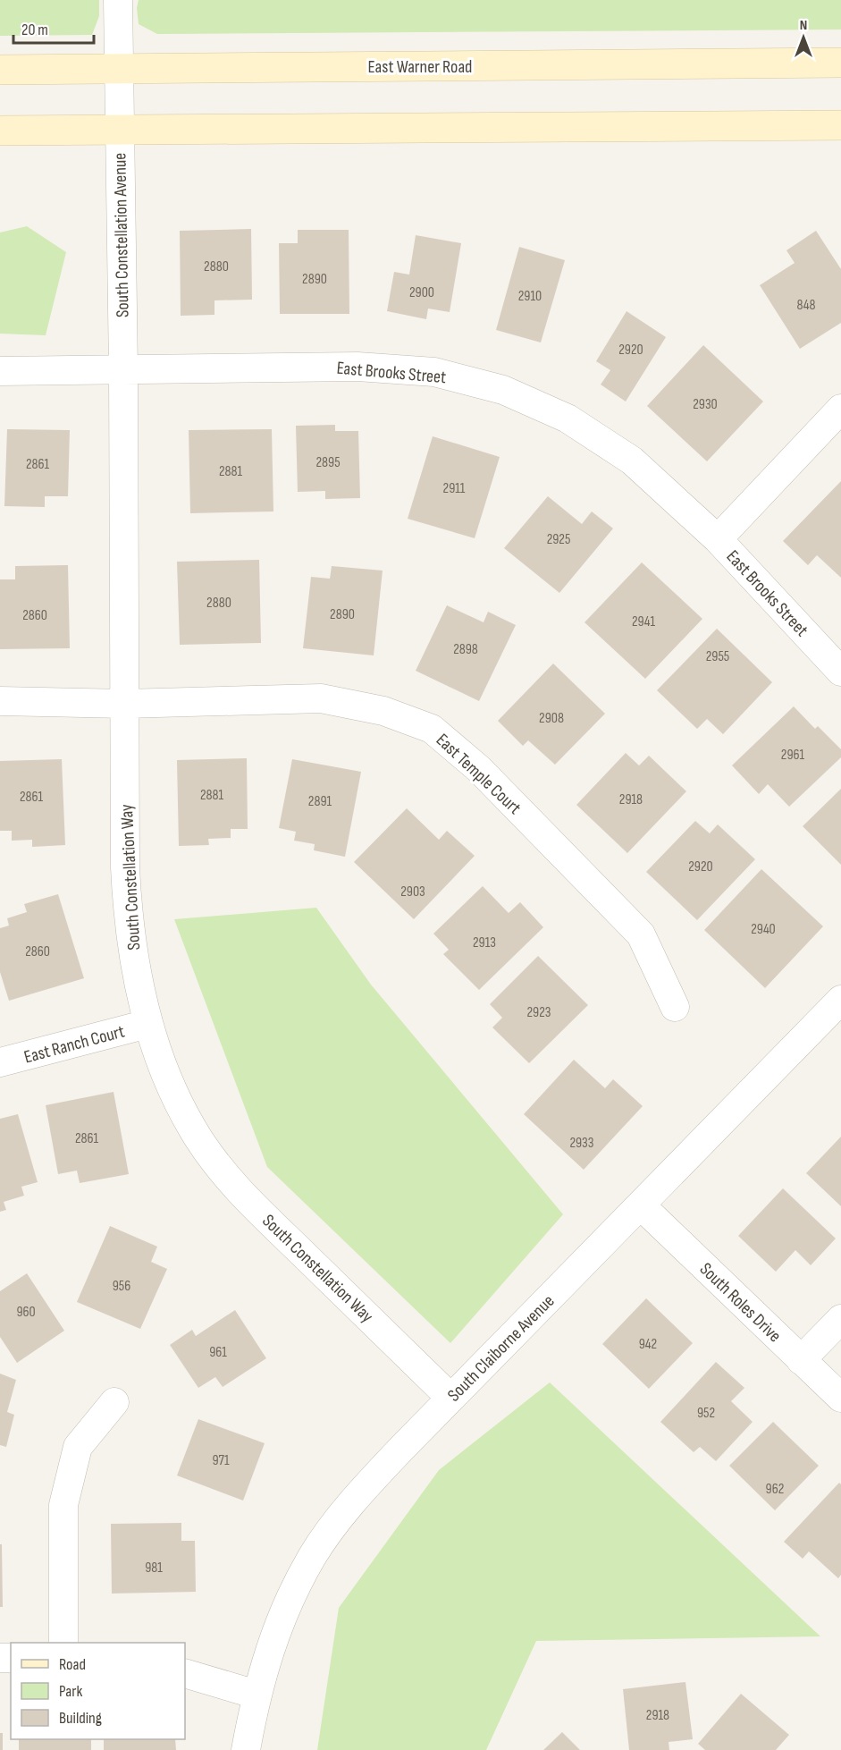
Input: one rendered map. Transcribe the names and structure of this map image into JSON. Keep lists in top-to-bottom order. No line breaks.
{"streets":{"main road":["East Warner Road"],"street":["South Constellation Avenue","East Brooks Street","East Temple Court","South Constellation Way","East Ranch Court","South Roles Drive","South Claiborne Avenue"]},"crossings":[["East Warner Road","South Constellation Avenue"],["South Constellation Avenue","East Brooks Street"],["South Constellation Avenue","South Constellation Way"],["East Brooks Street","South Constellation Way"],["East Temple Court","South Constellation Way"],["South Constellation Way","East Ranch Court"],["South Constellation Way","South Claiborne Avenue"],["South Roles Drive","South Claiborne Avenue"]],"house_numbers":["2880","2890","2900","2910","848","2920","2930","2895","2861","2881","2911","2925","2880","2890","2860","2941","2898","2955","2908","2961","2881","2861","2918","2891","2920","2903","2940","2913","2860","2923","2861","2933","956","960","942","961","952","971","962","981","2918"],"legend":["Road","Park","Building"],"scale_bar":"20 m","north":"top"}
